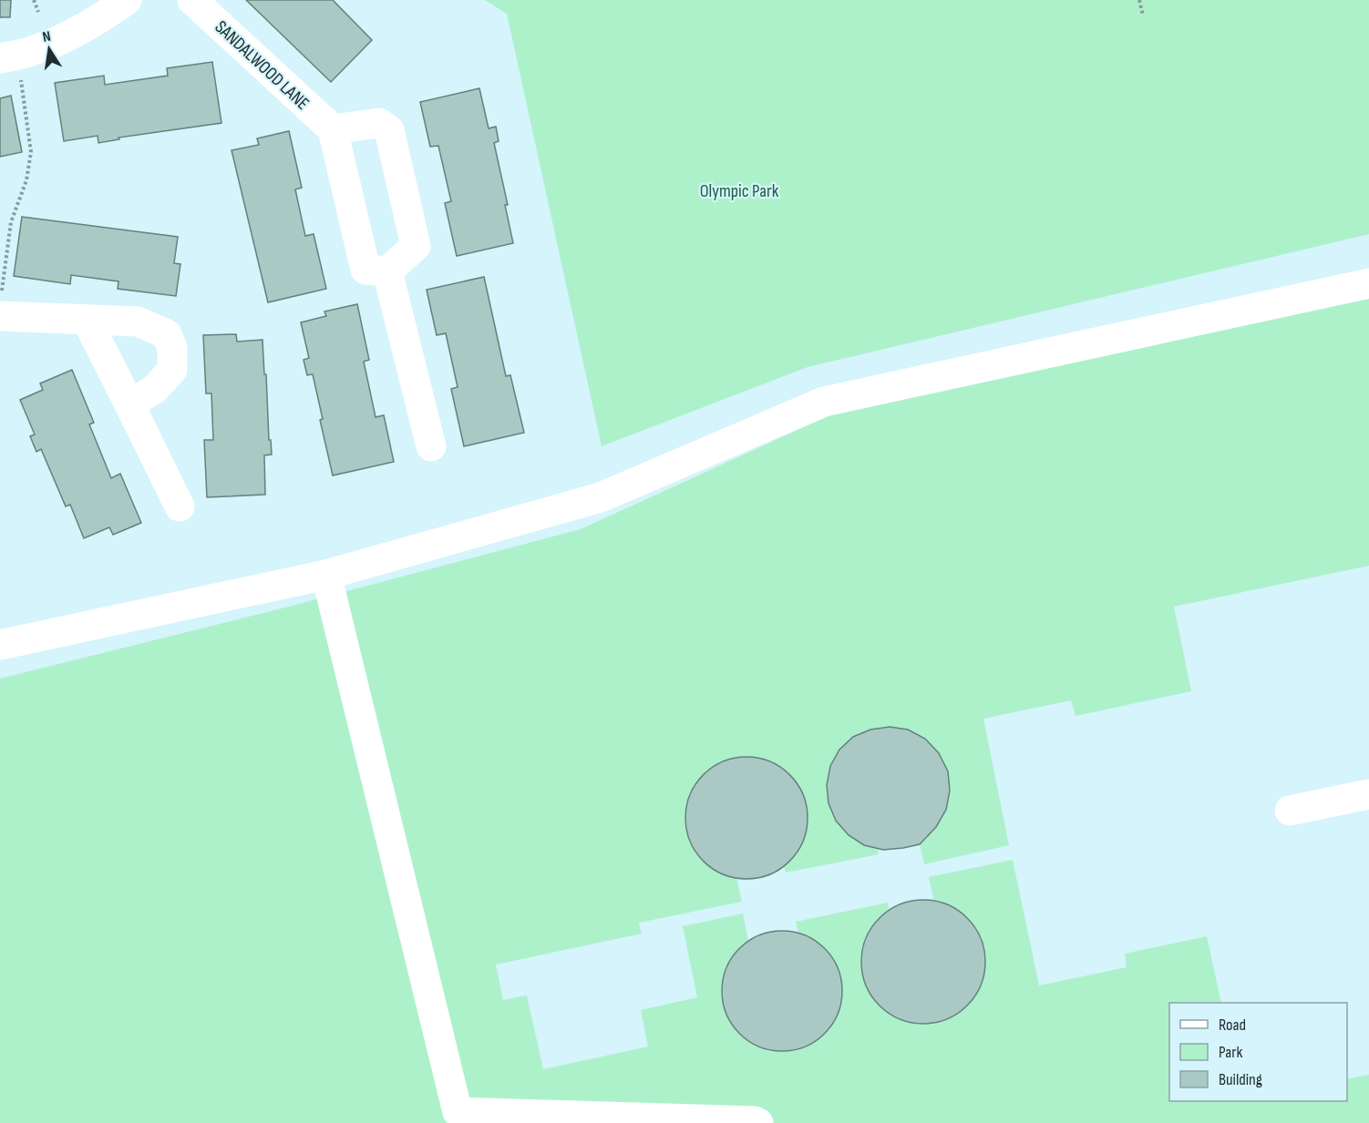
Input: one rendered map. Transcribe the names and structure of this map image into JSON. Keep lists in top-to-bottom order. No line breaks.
{"streets":{"street":["SANDALWOOD LANE"]},"parks":["Olympic Park"],"legend":["Road","Park","Building"],"north":"top"}
